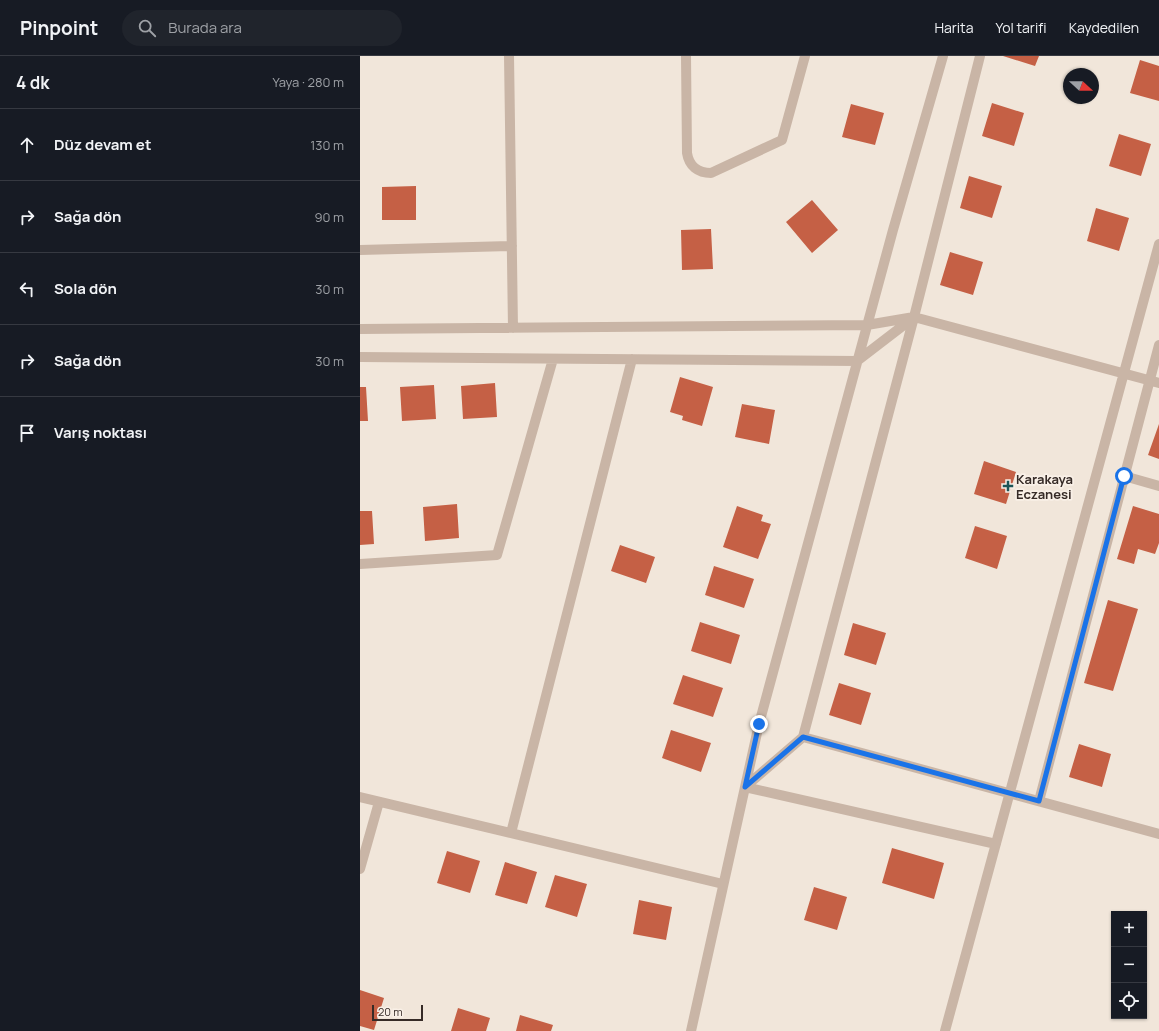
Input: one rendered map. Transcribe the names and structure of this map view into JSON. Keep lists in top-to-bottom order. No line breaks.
{"places":{"health":["Karakaya Eczanesi"]},"scale_bar":"20 m","north":"right","page":{"header":"Pinpoint","search":"Burada ara","nav":["Harita","Yol tarifi","Kaydedilen"],"heading":["4 dk","Yaya · 280 m"],"list":[["Düz devam et","130 m"],["Sağa dön","90 m"],["Sola dön","30 m"],["Sağa dön","30 m"],"Varış noktası"],"map_buttons":["+","−"],"scale":"20 m"}}
